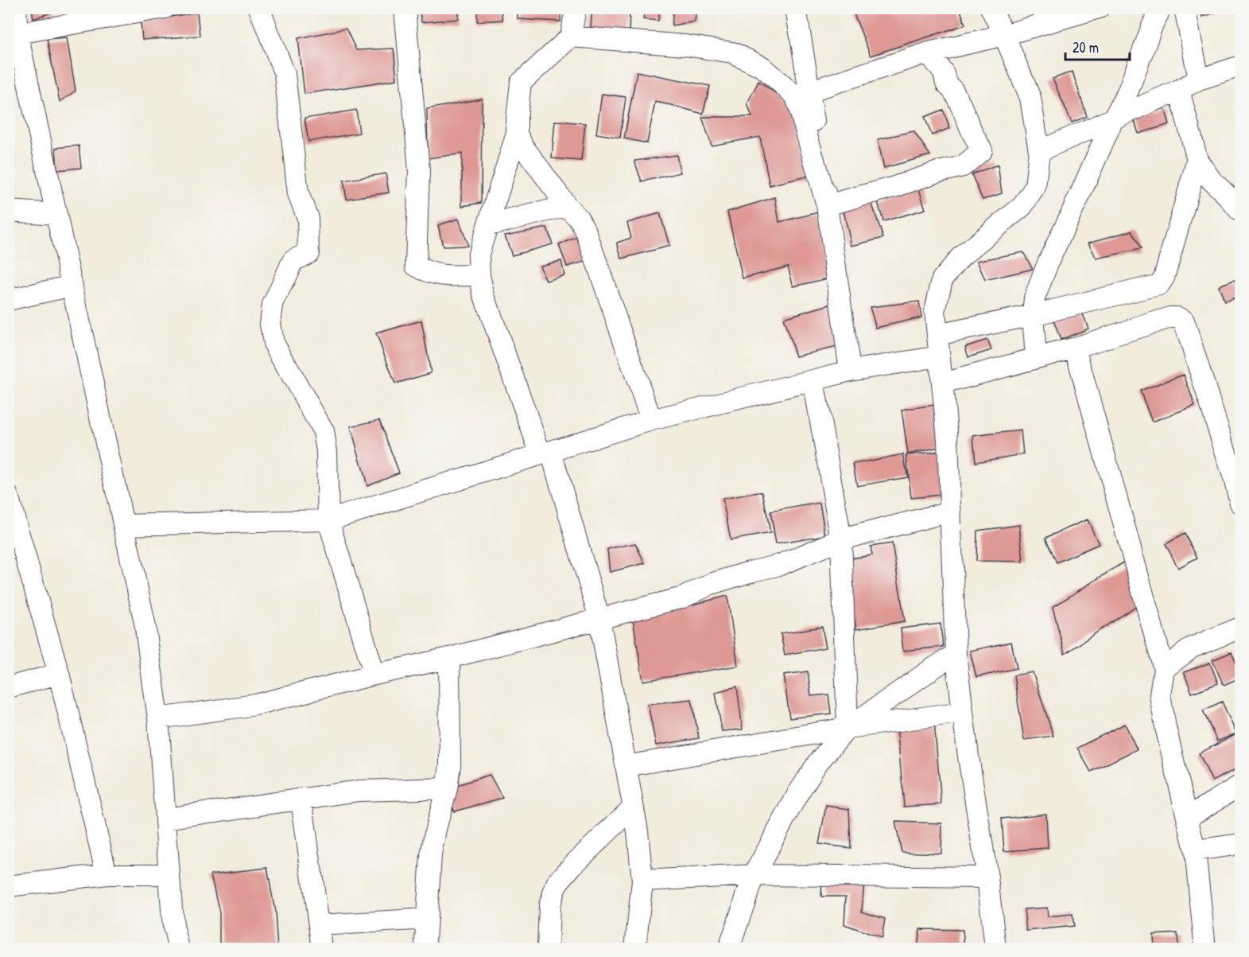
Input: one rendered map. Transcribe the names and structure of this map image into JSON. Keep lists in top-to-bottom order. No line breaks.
{"scale_bar":"20 m"}
